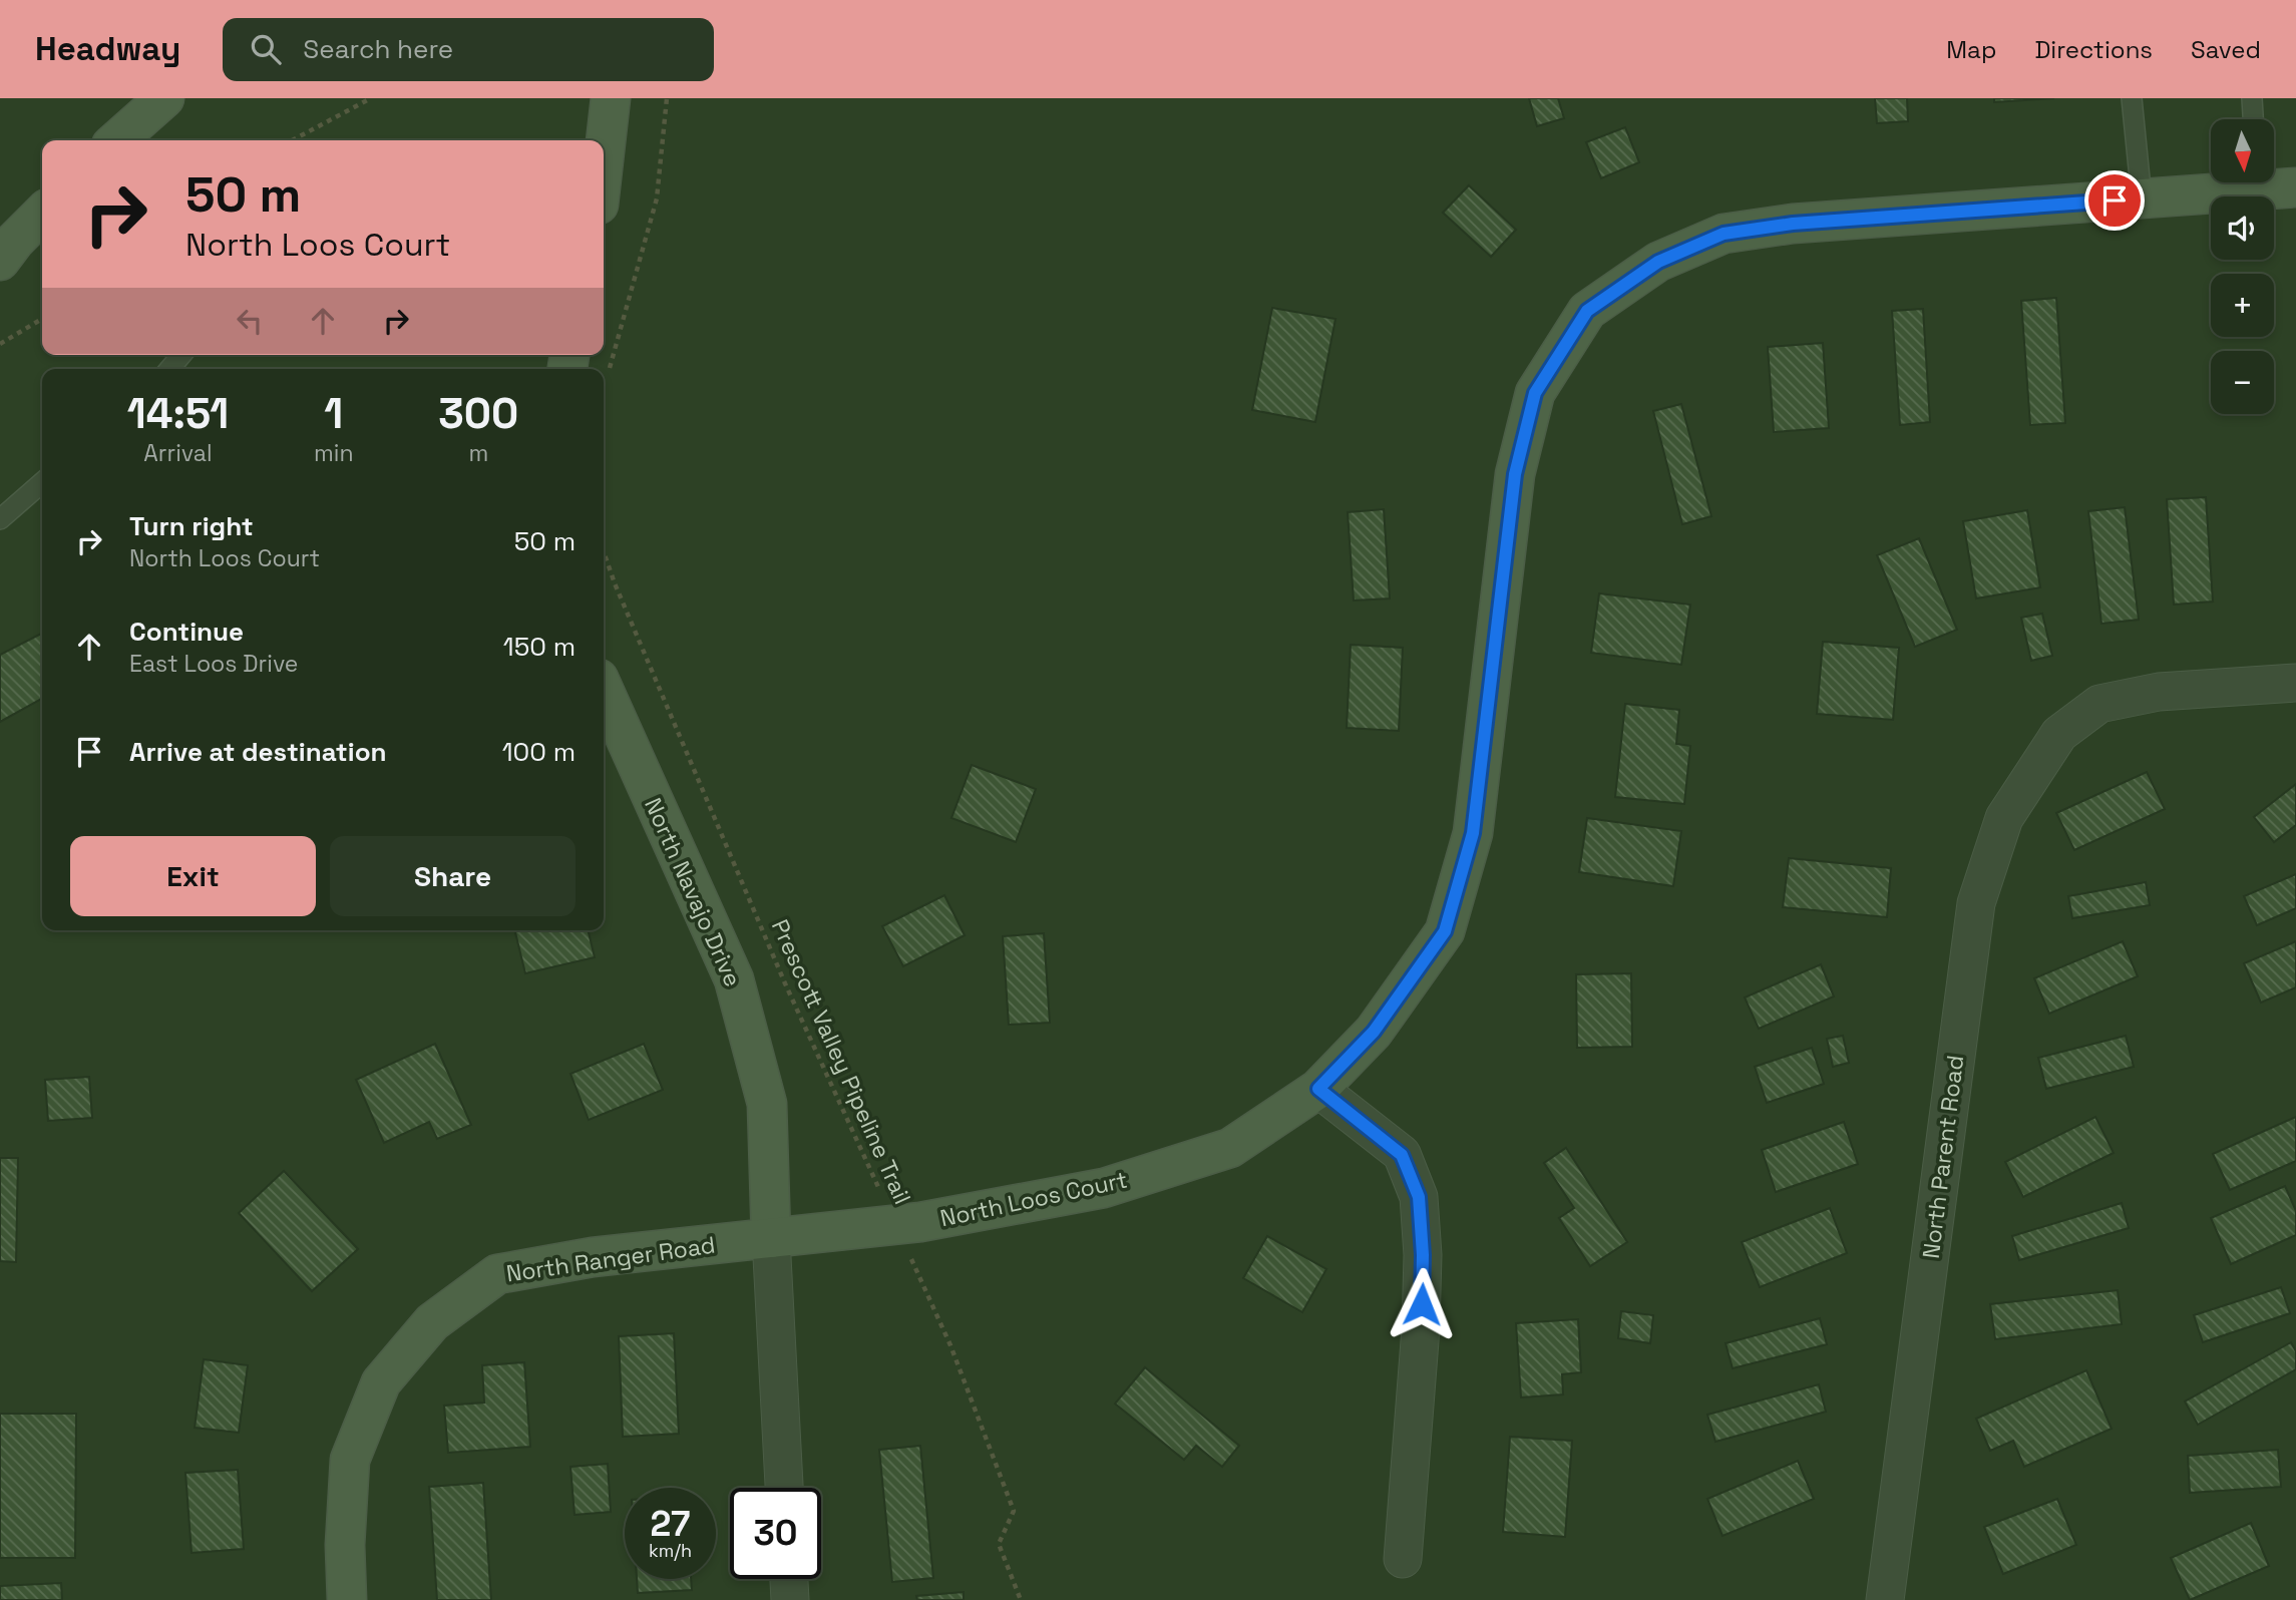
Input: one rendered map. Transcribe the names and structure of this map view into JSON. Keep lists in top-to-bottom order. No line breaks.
{"streets":{"street":["North Navajo Drive","North Parent Road","North Loos Court","North Ranger Road"],"path":["Prescott Valley Pipeline Trail"]},"crossings":[["North Navajo Drive","North Loos Court"],["North Navajo Drive","North Ranger Road"],["Prescott Valley Pipeline Trail","North Loos Court"],["North Loos Court","North Ranger Road"]],"north":"bottom","page":{"header":"Headway","search":"Search here","nav":["Map","Directions","Saved"],"map_buttons":["+","−"],"turn":["50 m","North Loos Court"],"eta":["14:51","Arrival","1","min","300","m"],"list":[{"name":"Turn right","note":"North Loos Court","value":"50 m"},{"name":"Continue","note":"East Loos Drive","value":"150 m"},{"name":"Arrive at destination","value":"100 m"}],"buttons":["Exit","Share"],"speed":"27 km/h","limit":"30"}}
